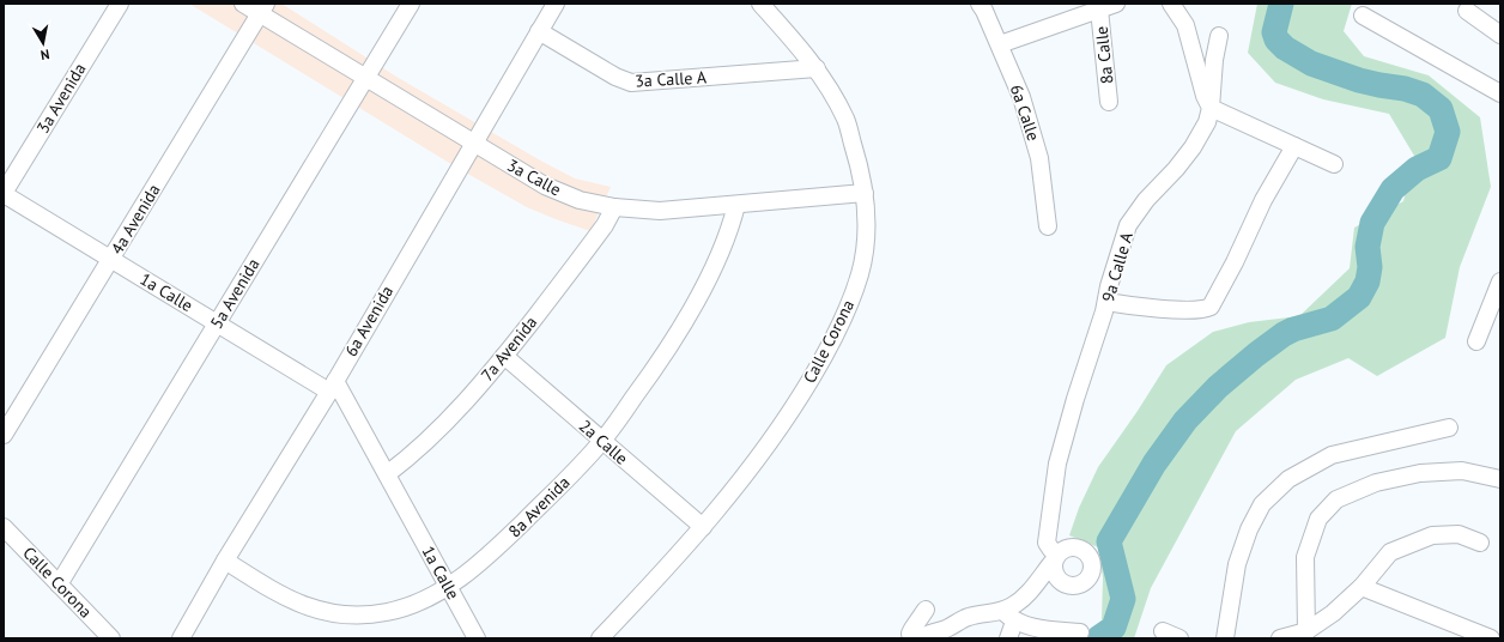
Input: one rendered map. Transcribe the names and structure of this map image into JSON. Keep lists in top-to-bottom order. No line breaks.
{"streets":{"street":["8a Calle","3a Calle A","3a Avenida","6a Calle","3a Calle","4a Avenida","9a Calle A","1a Calle","5a Avenida","6a Avenida","Calle Corona","7a Avenida","2a Calle","8a Avenida"]},"crossings":[["3a Calle A","6a Avenida"],["3a Calle A","Calle Corona"],["3a Avenida","1a Calle"],["3a Calle","4a Avenida"],["3a Calle","5a Avenida"],["3a Calle","6a Avenida"],["3a Calle","Calle Corona"],["3a Calle","7a Avenida"],["3a Calle","8a Avenida"],["4a Avenida","1a Calle"],["1a Calle","5a Avenida"],["1a Calle","6a Avenida"],["1a Calle","7a Avenida"],["1a Calle","8a Avenida"],["5a Avenida","Calle Corona"],["6a Avenida","8a Avenida"],["Calle Corona","2a Calle"],["7a Avenida","2a Calle"],["2a Calle","8a Avenida"]],"north":"bottom"}
